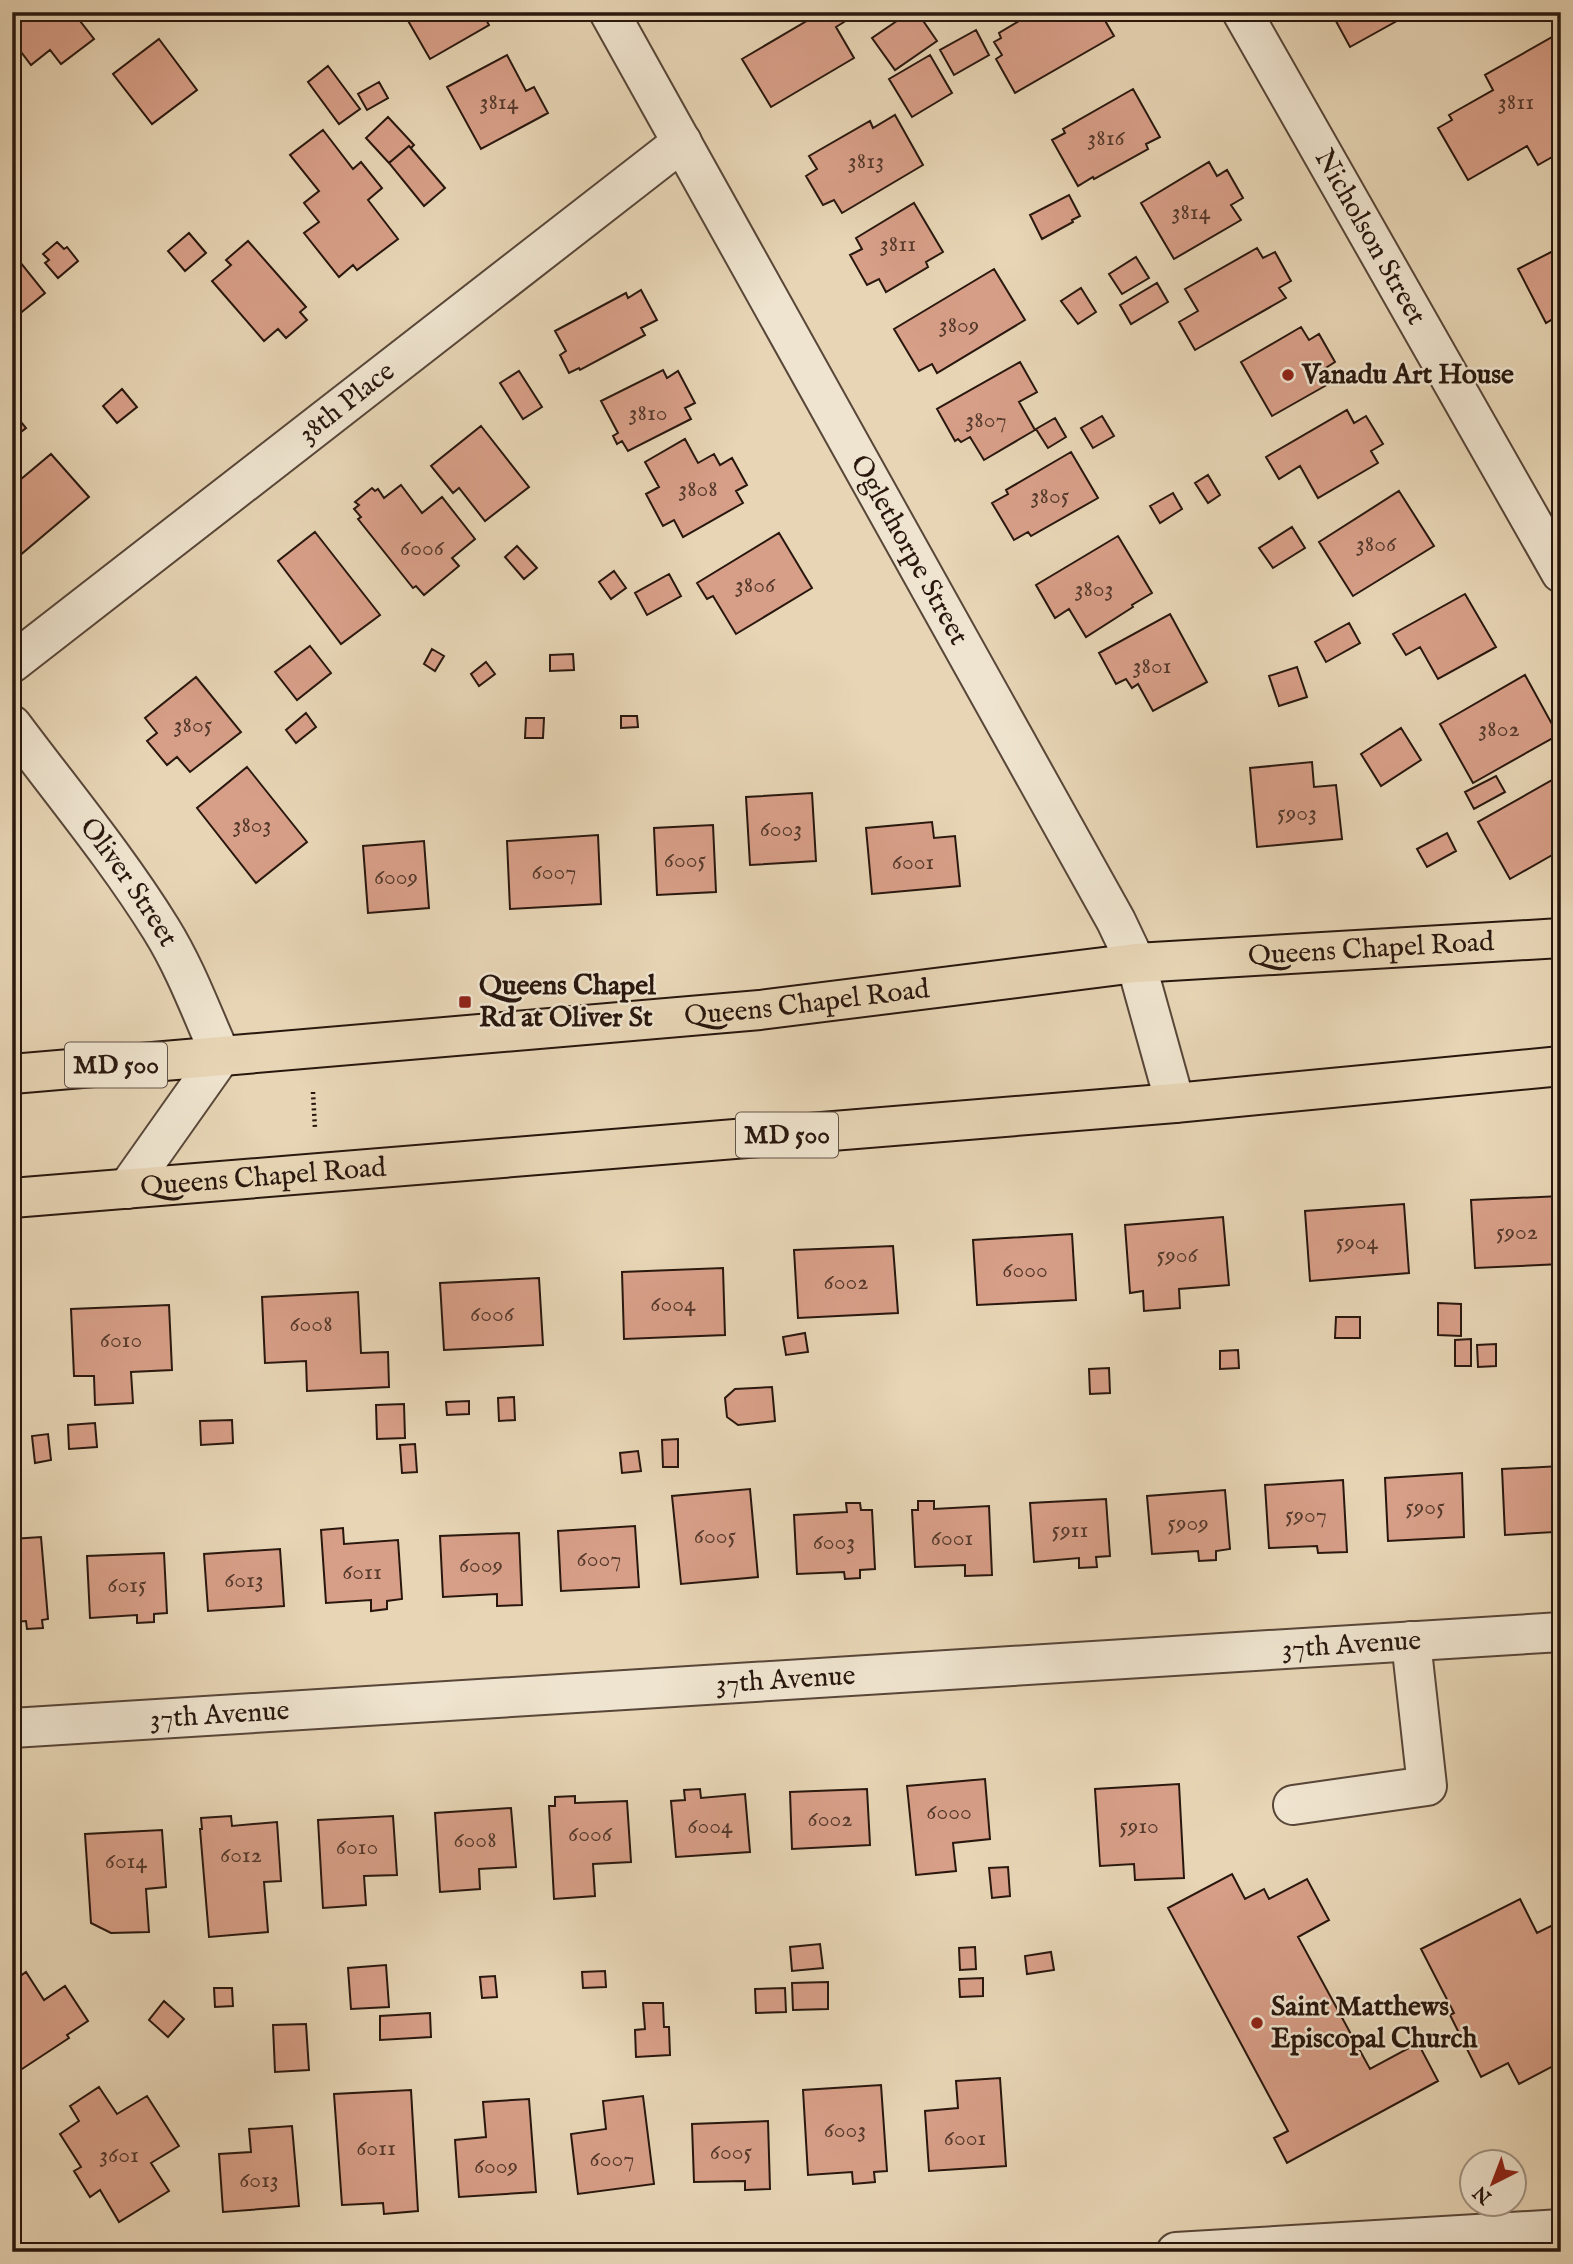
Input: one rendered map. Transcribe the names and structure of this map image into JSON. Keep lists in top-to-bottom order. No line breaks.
{"streets":{"main road":["Queens Chapel Road","MD 500"],"street":["Nicholson Street","38th Place","Oglethorpe Street","Oliver Street","37th Avenue"]},"crossings":[["38th Place","Oglethorpe Street"],["Oglethorpe Street","Queens Chapel Road"],["Oliver Street","Queens Chapel Road"]],"places":{"other":["Vanadu Art House","Saint Matthews Episcopal Church"],"transit":["Queens Chapel Rd at Oliver St"]},"house_numbers":["3814","3811","3816","3813","3814","3811","3809","3810","3807","3808","3805","3806","6006","3806","3803","3801","3805","3802","5903","3803","6003","6005","6001","6007","6009","5902","5904","5906","6000","6002","6004","6006","6008","6010","5905","5907","5909","5911","6005","6001","6003","6007","6009","6011","6013","6015","6000","6002","6004","5910","6006","6008","6010","6012","6014","6003","6001","6011","6005","3601","6007","6009","6013"],"north":"bottom left"}
